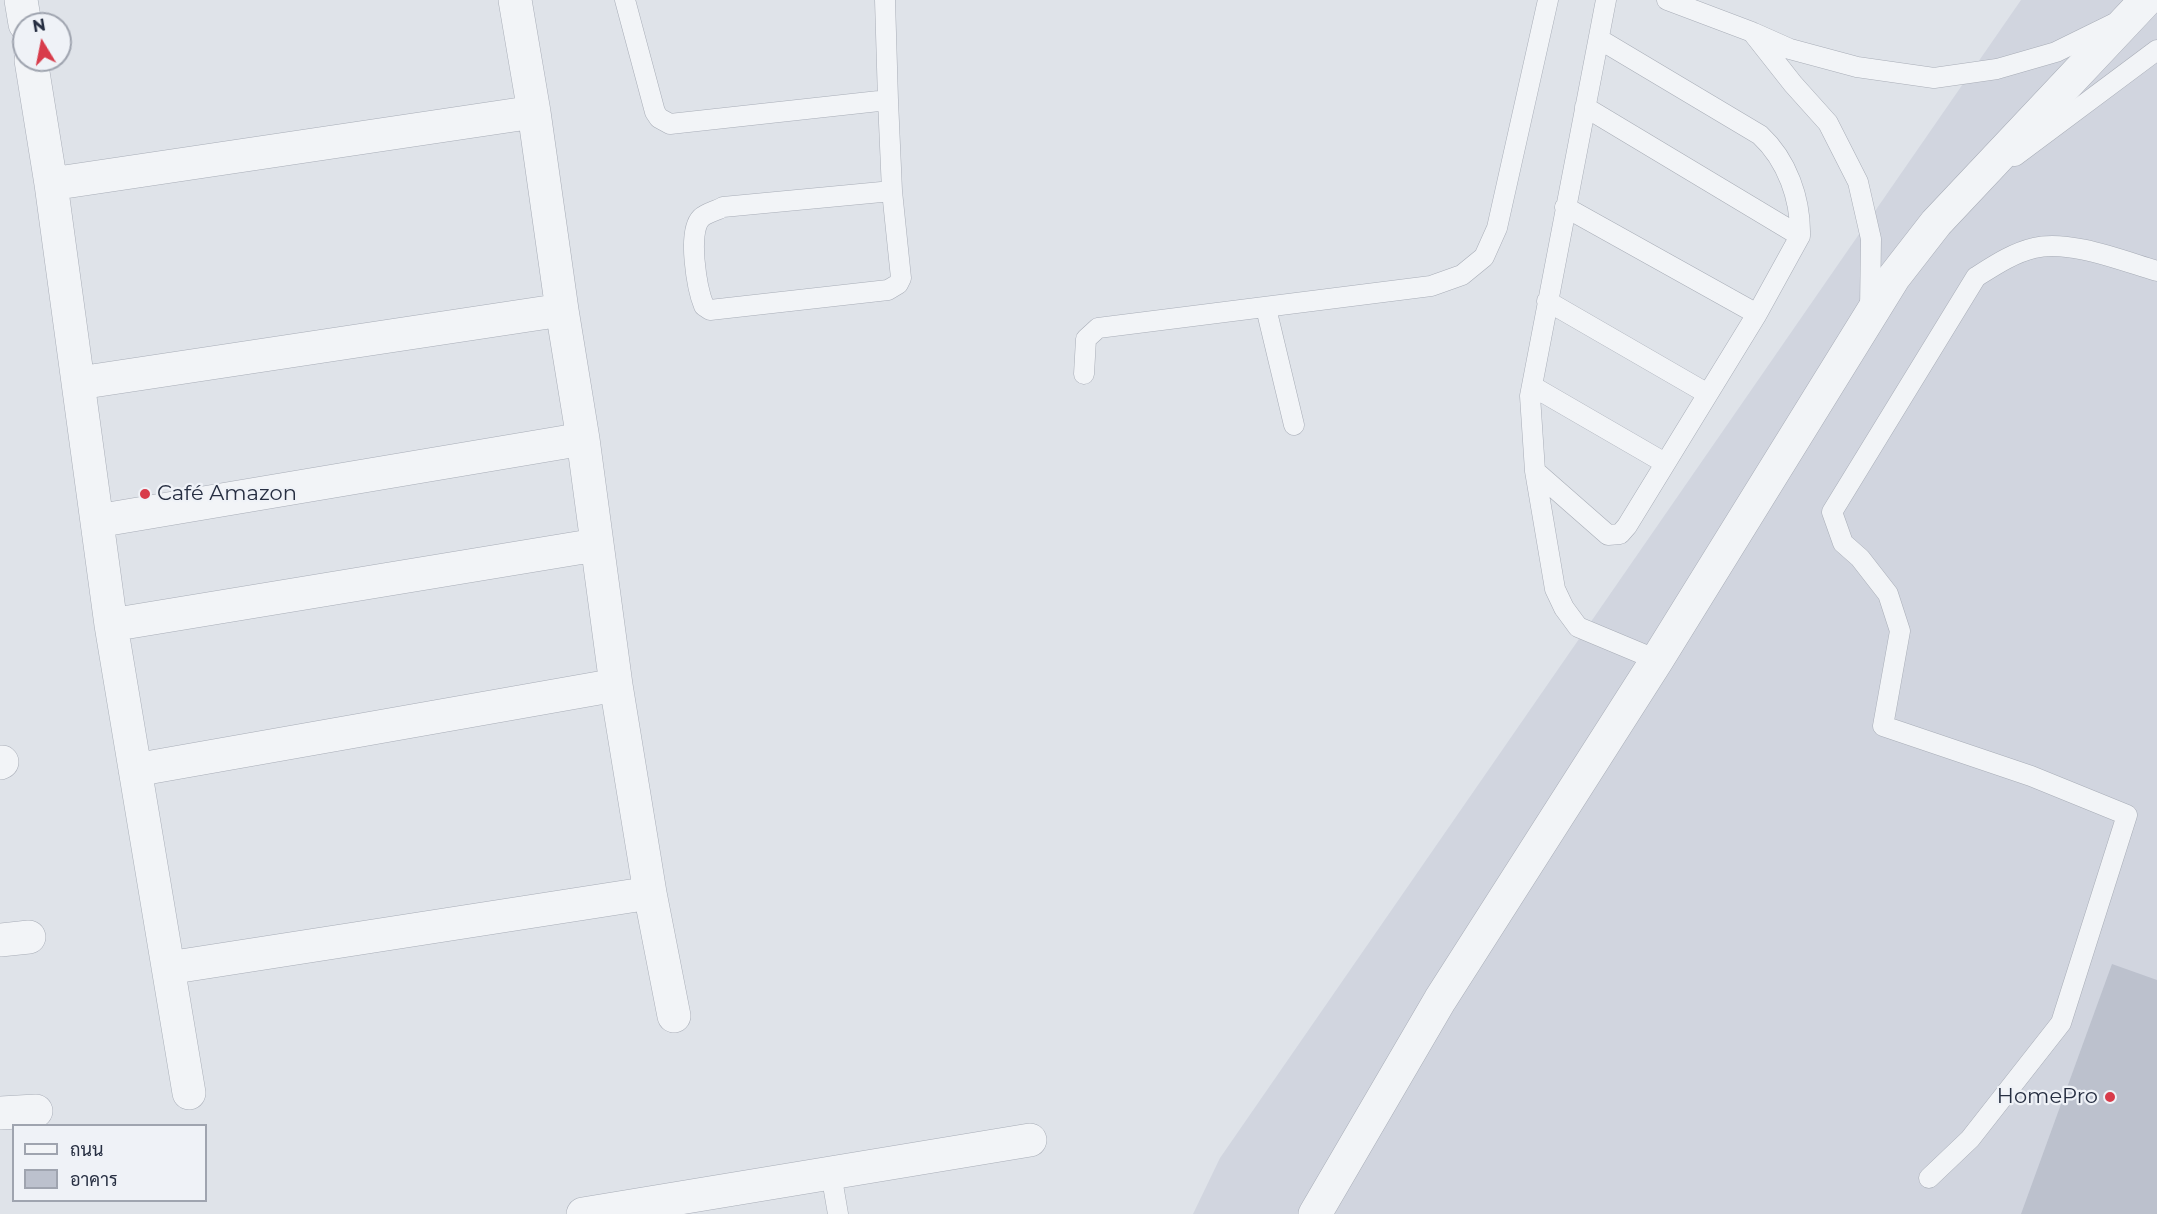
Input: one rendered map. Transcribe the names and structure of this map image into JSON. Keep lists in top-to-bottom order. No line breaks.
{"places":["Café Amazon","HomePro"],"legend":["ถนน","อาคาร"],"north":"top"}
